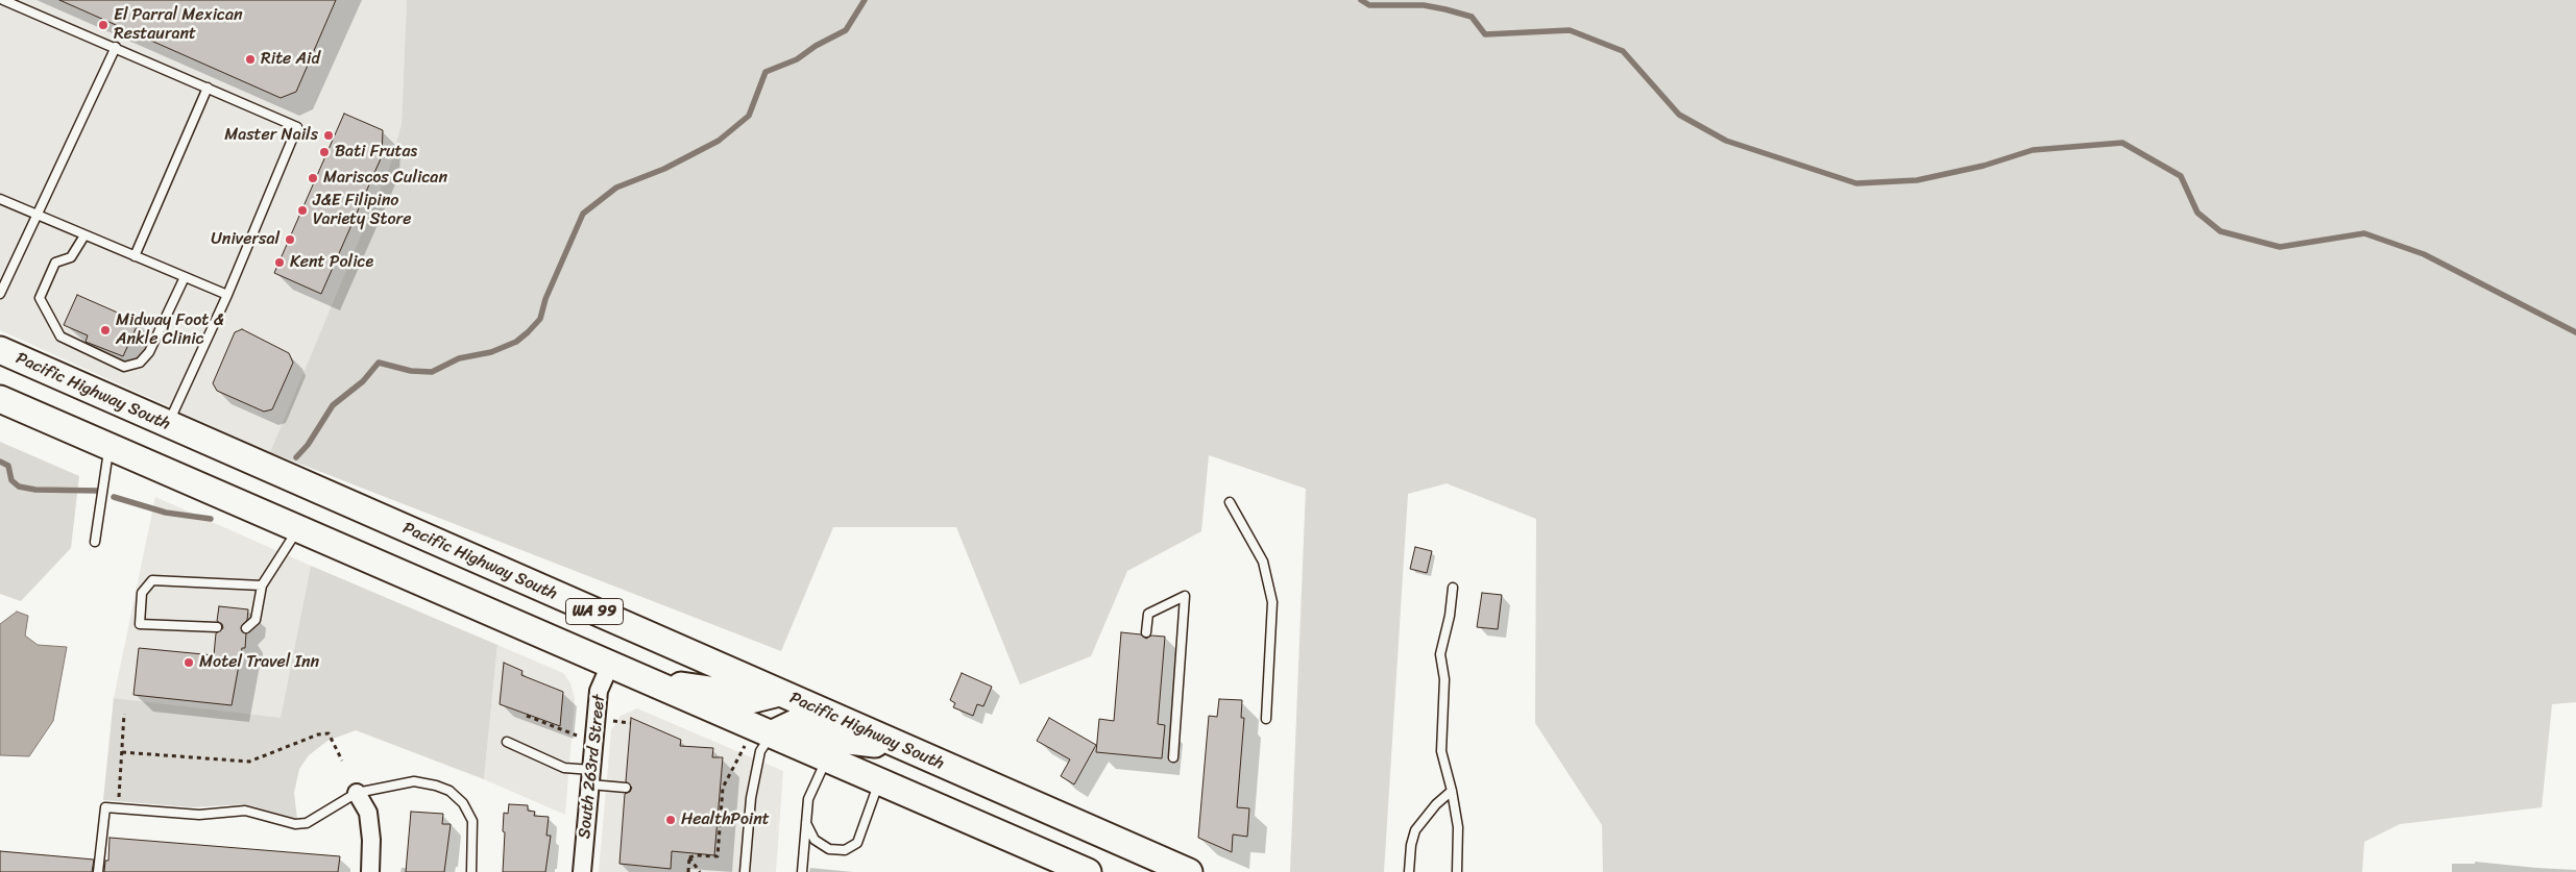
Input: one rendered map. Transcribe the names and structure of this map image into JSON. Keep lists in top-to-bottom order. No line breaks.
{"streets":{"main road":["Pacific Highway South","WA 99"],"street":["South 263rd Street"]},"crossings":[["WA 99","South 263rd Street"]],"places":["El Parral Mexican Restaurant","Rite Aid","Master Nails","Bati Frutas","Mariscos Culican","J&E Filipino Variety Store","Universal","Kent Police","Midway Foot & Ankle Clinic","Motel Travel Inn","HealthPoint"]}
